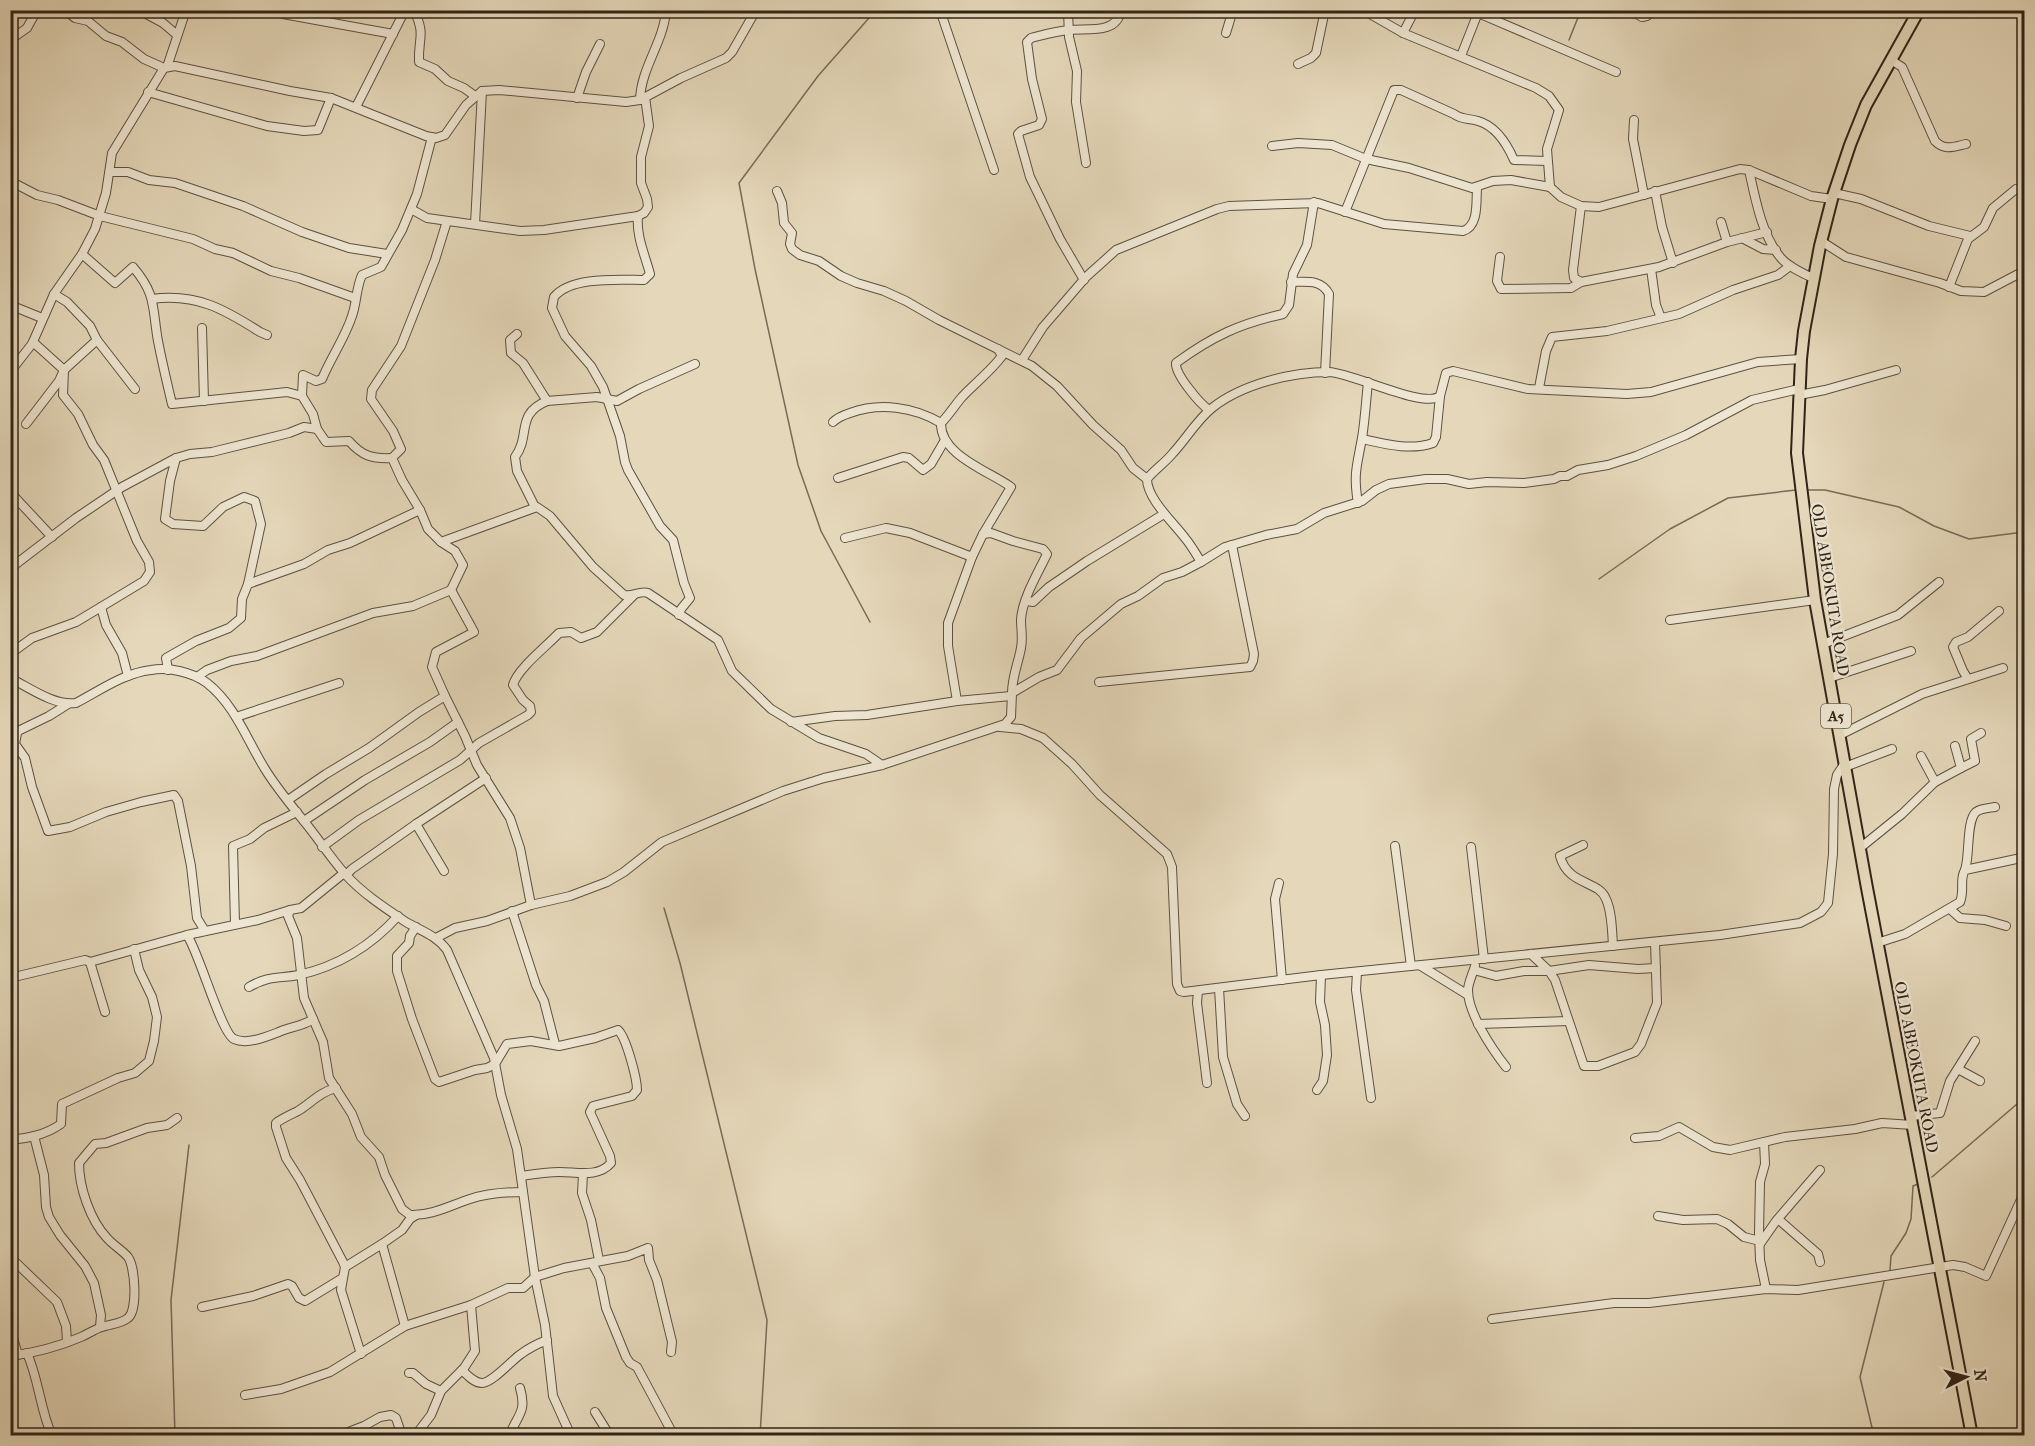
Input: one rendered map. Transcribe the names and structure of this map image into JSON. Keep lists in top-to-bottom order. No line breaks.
{"streets":{"highway":["OLD ABEOKUTA ROAD","A5"]},"north":"right"}
